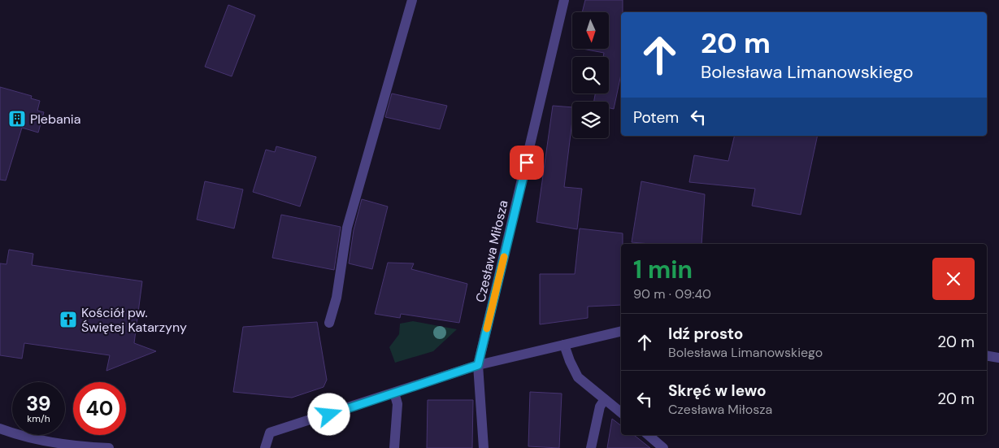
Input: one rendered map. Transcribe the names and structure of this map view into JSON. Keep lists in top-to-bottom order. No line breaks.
{"streets":{"street":["Czesława Miłosza"]},"places":{"building":["Plebania"],"church":["Kościół pw. Świętej Katarzyny"]},"north":"bottom","page":{"turn":["20 m","Bolesława Limanowskiego"],"then":"Potem","heading":["1 min","90 m · 09:40"],"list":[{"name":"Idź prosto","note":"Bolesława Limanowskiego","value":"20 m"},{"name":"Skręć w lewo","note":"Czesława Miłosza","value":"20 m"}],"speed":"39 km/h","limit":"40"}}
